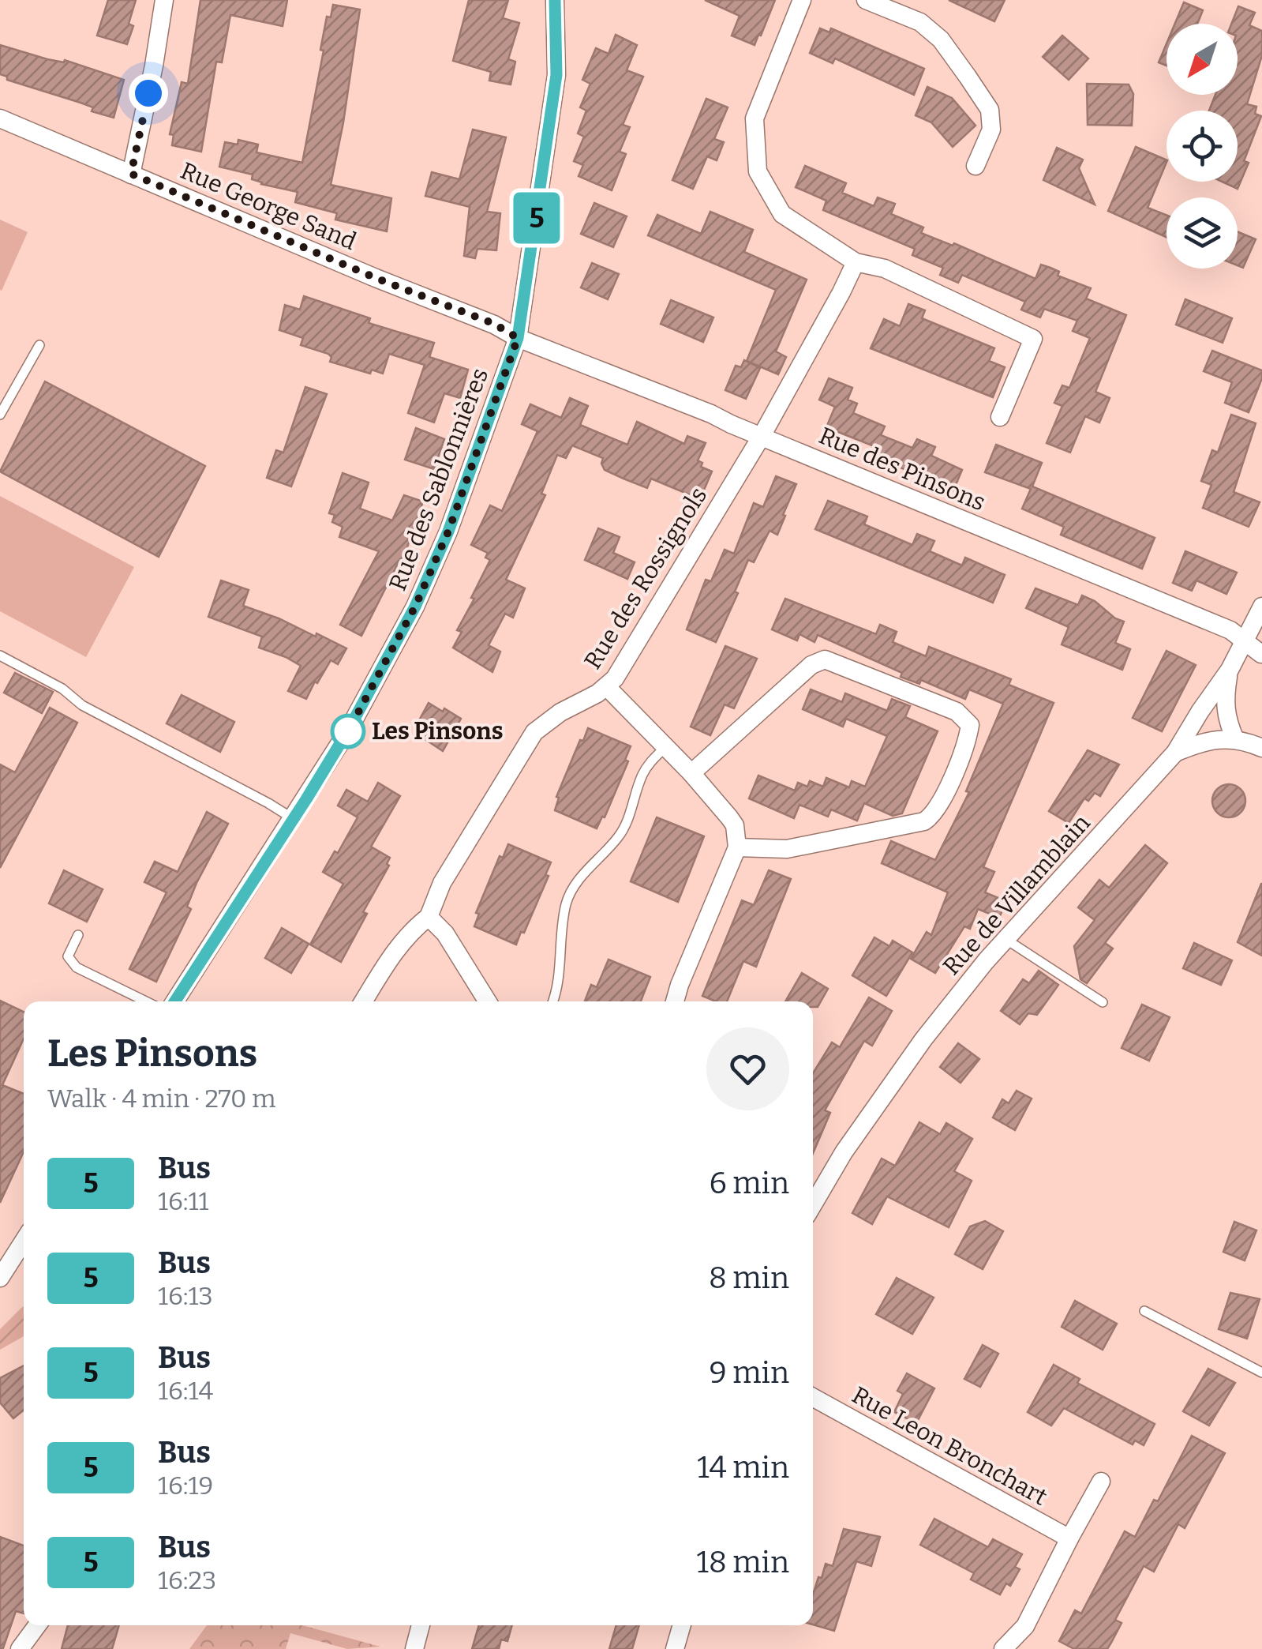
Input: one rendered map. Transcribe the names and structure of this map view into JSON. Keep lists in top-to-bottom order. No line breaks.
{"streets":{"street":["Rue George Sand","Rue des Pinsons","Rue des Sablonnières","Rue des Rossignols","Rue de Villamblain","Rue Leon Bronchart"]},"crossings":[["Rue George Sand","Rue des Pinsons"],["Rue George Sand","Rue des Sablonnières"],["Rue des Pinsons","Rue des Sablonnières"],["Rue des Pinsons","Rue des Rossignols"],["Rue des Pinsons","Rue de Villamblain"]],"places":["Les Pinsons"],"lines":["bus line 5"],"north":"bottom left","page":{"on_map":"5","heading":["Les Pinsons","Walk · 4 min · 270 m"],"list":[{"mark":"5","name":"Bus","note":"16:11","value":"6 min"},{"mark":"5","name":"Bus","note":"16:13","value":"8 min"},{"mark":"5","name":"Bus","note":"16:14","value":"9 min"},{"mark":"5","name":"Bus","note":"16:19","value":"14 min"},{"mark":"5","name":"Bus","note":"16:23","value":"18 min"}]}}
